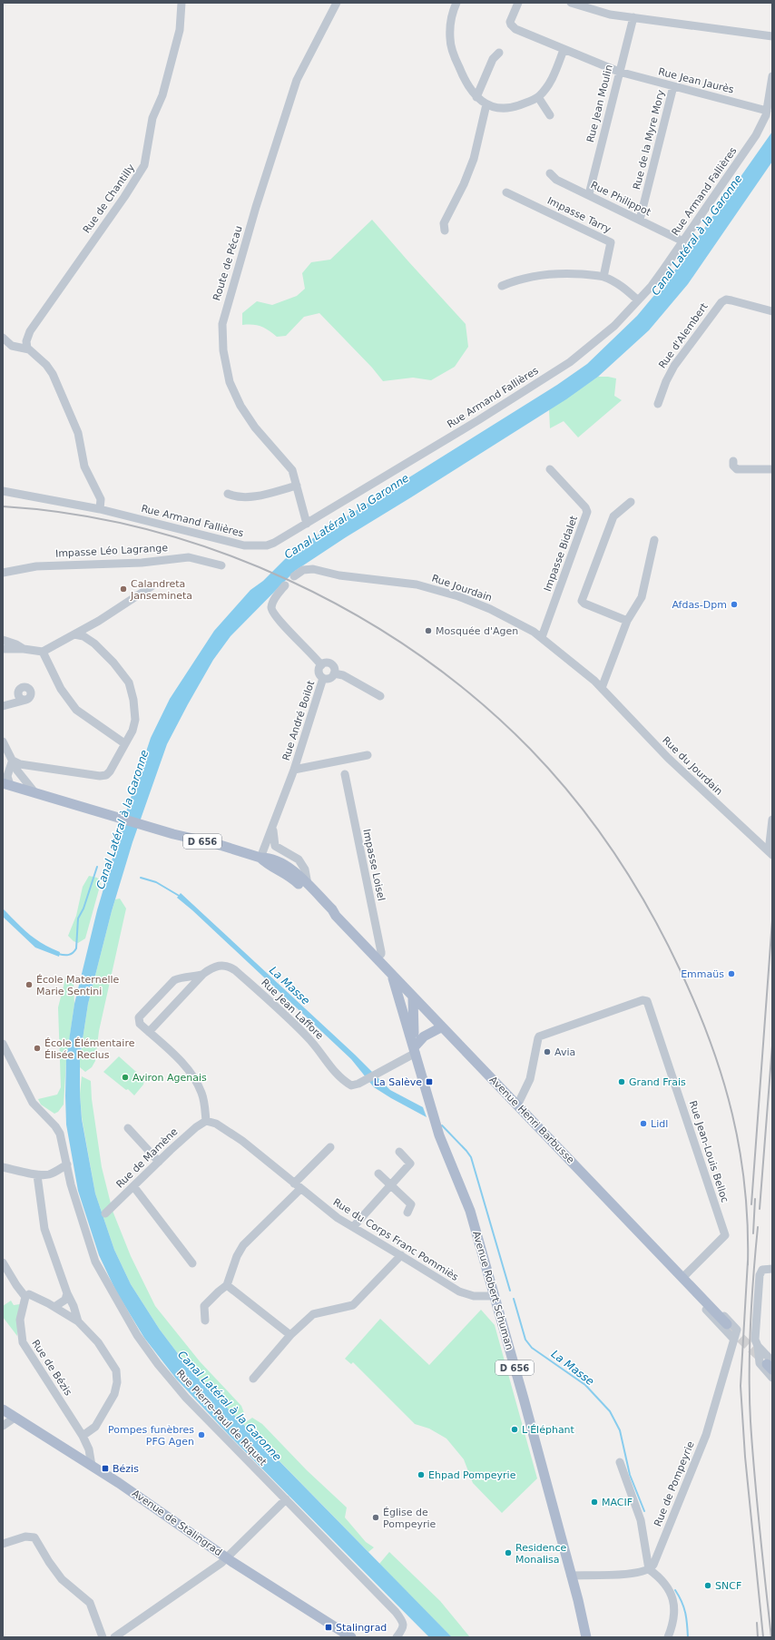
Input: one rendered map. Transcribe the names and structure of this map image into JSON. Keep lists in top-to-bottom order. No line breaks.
{"streets":{"main road":["D 656","Avenue Henri Barbusse","Avenue Robert Schuman","Avenue de Stalingrad"],"street":["Rue Jean Jaurès","Rue Jean Moulin","Rue de la Myre Mory","Rue Armand Fallières","Rue de Chantilly","Rue Philippot","Impasse Tarry","Route de Pécau","Rue d'Alembert","Impasse Léo Lagrange","Impasse Bidalet","Rue Jourdain","Rue André Boilot","Rue du Jourdain","Impasse Loisel","Rue Jean Laffore","Rue Jean-Louis Belloc","Rue de Mamène","Rue du Corps Franc Pommiès","Rue de Bézis","Rue Pierre-Paul de Riquet","Rue de Pompeyrie"]},"crossings":[["Rue Jean Jaurès","Rue Jean Moulin"],["Rue Jean Jaurès","Rue de la Myre Mory"],["Rue Jean Jaurès","Rue Armand Fallières"],["Rue Jean Moulin","Rue Philippot"],["Rue de la Myre Mory","Rue Philippot"],["Rue Armand Fallières","Rue Philippot"],["Rue Armand Fallières","Route de Pécau"],["Impasse Bidalet","Rue Jourdain"],["Rue Jourdain","Rue du Jourdain"],["Rue André Boilot","Avenue Henri Barbusse"],["D 656","Avenue Henri Barbusse"],["Impasse Loisel","Avenue Henri Barbusse"],["Rue Jean Laffore","Rue de Mamène"],["Rue Jean Laffore","Rue du Corps Franc Pommiès"],["Rue Jean Laffore","Avenue Robert Schuman"],["Avenue Henri Barbusse","Rue Jean-Louis Belloc"],["Avenue Henri Barbusse","Avenue Robert Schuman"],["Rue de Mamène","Rue du Corps Franc Pommiès"],["Rue du Corps Franc Pommiès","Avenue Robert Schuman"],["Rue de Bézis","Avenue de Stalingrad"]],"water":["Canal Latéral à la Garonne","La Masse"],"places":{"other":["Calandreta Jansemineta","Afdas-Dpm","Mosquée d'Agen","Emmaüs","École Maternelle Marie Sentini","École Élémentaire Élisée Reclus","Avia","Aviron Agenais","Grand Frais","Lidl","L'Éléphant","Pompes funèbres PFG Agen","Ehpad Pompeyrie","MACIF","Église de Pompeyrie","Residence Monalisa","SNCF"],"transit":["La Salève","Bézis","Stalingrad"]}}
